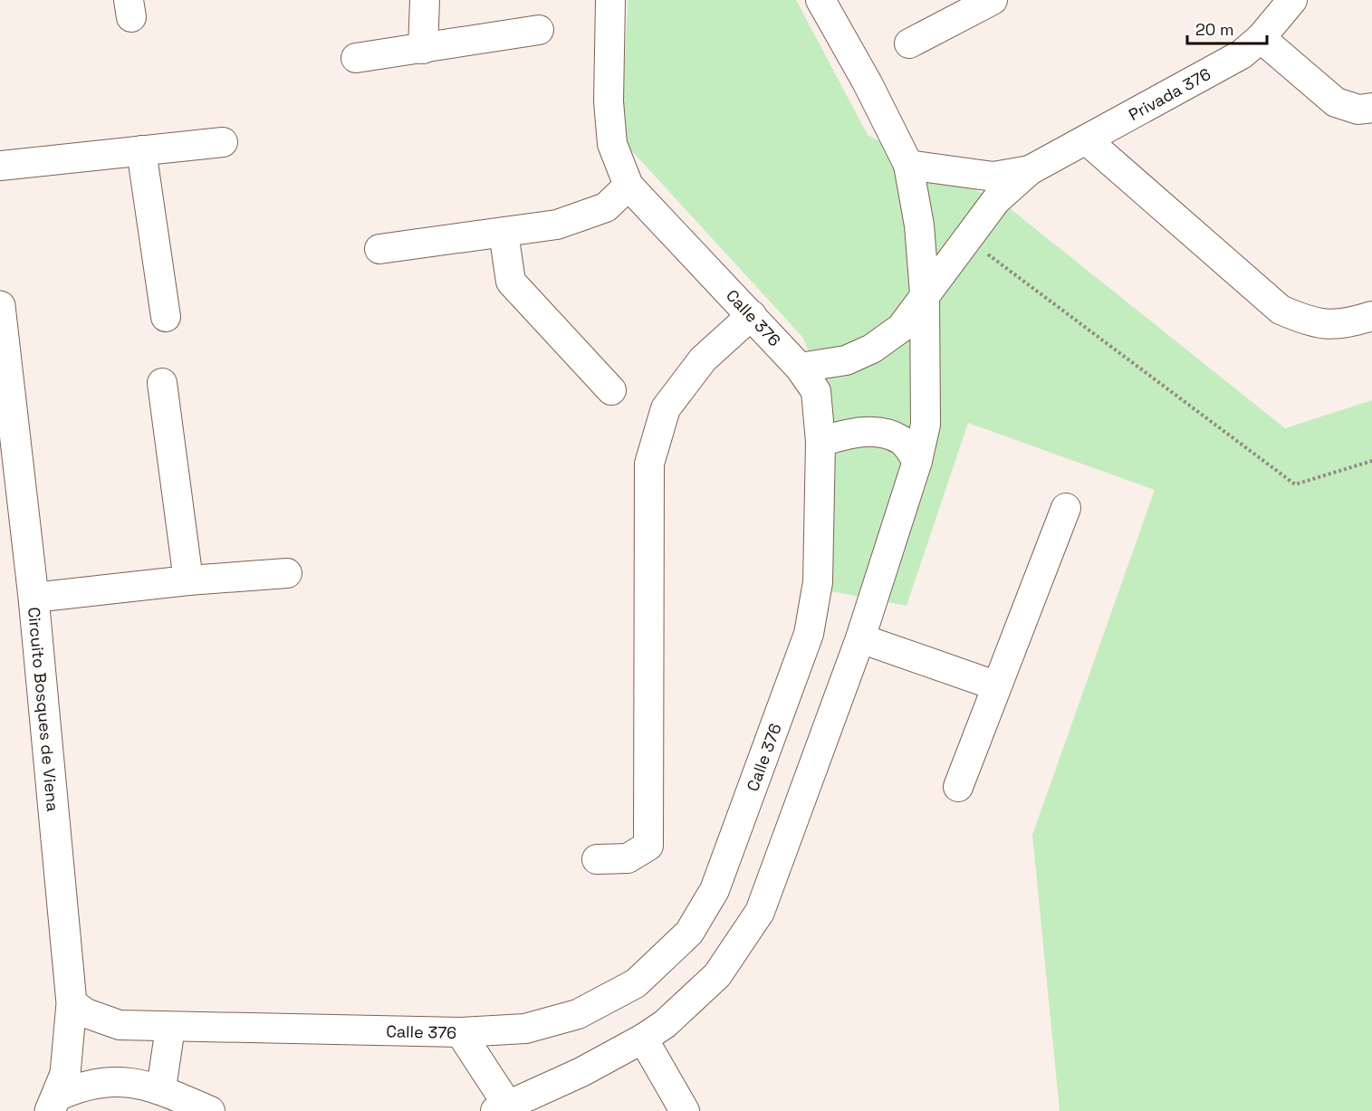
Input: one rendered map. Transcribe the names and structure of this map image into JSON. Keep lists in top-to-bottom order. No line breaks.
{"streets":{"main road":["Circuito Bosques de Viena"],"street":["Privada 376","Calle 376"]},"crossings":[["Calle 376","Circuito Bosques de Viena"]],"scale_bar":"20 m"}
